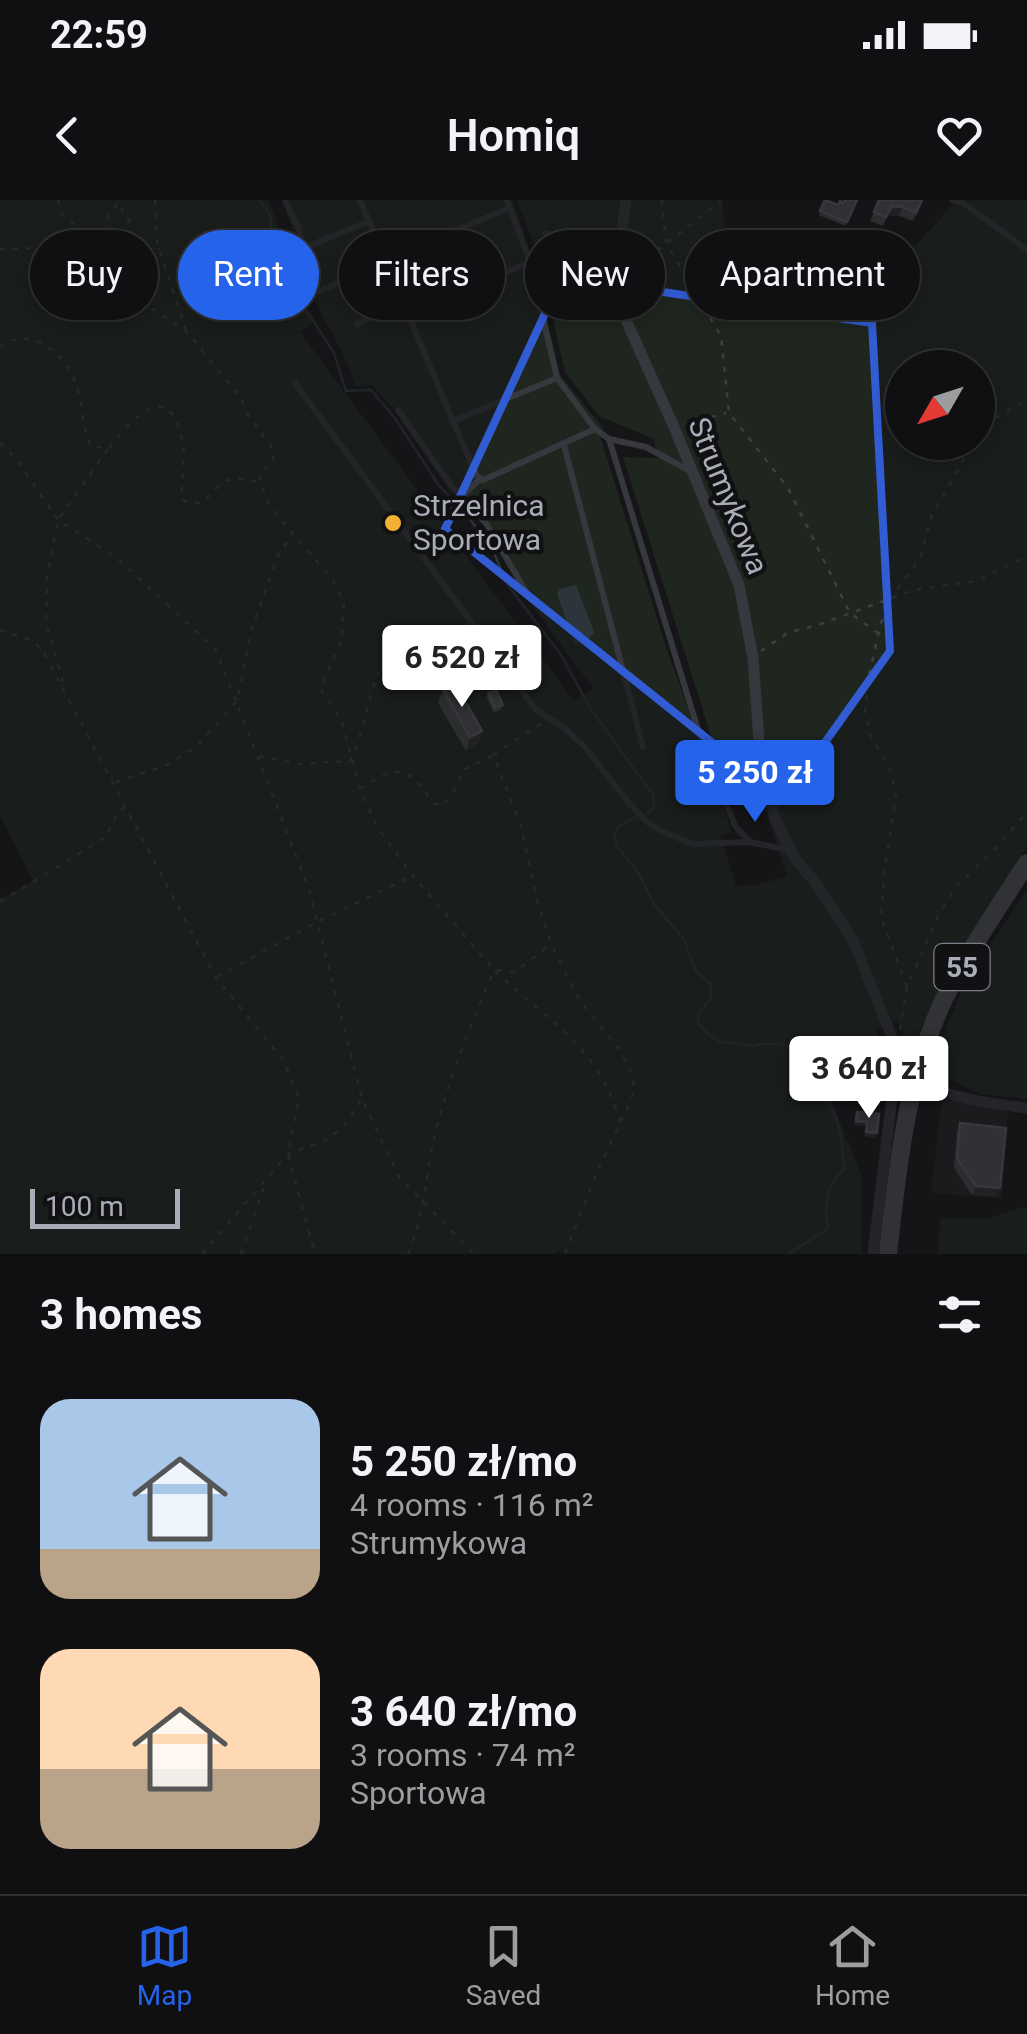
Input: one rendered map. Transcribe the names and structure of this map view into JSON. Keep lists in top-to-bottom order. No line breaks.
{"streets":{"main road":["55"],"street":["Strumykowa"]},"crossings":[["Strumykowa","55"]],"places":["Strzelnica Sportowa"],"scale_bar":"100 m","north":"bottom left","page":{"status":"22:59","header":"Homiq","chip":["Buy","Rent","Filters","New","Apartment"],"price":["6 520 zł","5 250 zł","3 640 zł"],"scale":"100 m","heading":"3 homes","list":[{"name":"5 250 zł/mo","note":"4 rooms · 116 m² · Strumykowa"},{"name":"3 640 zł/mo","note":"3 rooms · 74 m² · Sportowa"}],"tabs":["Map","Saved","Home"]}}
